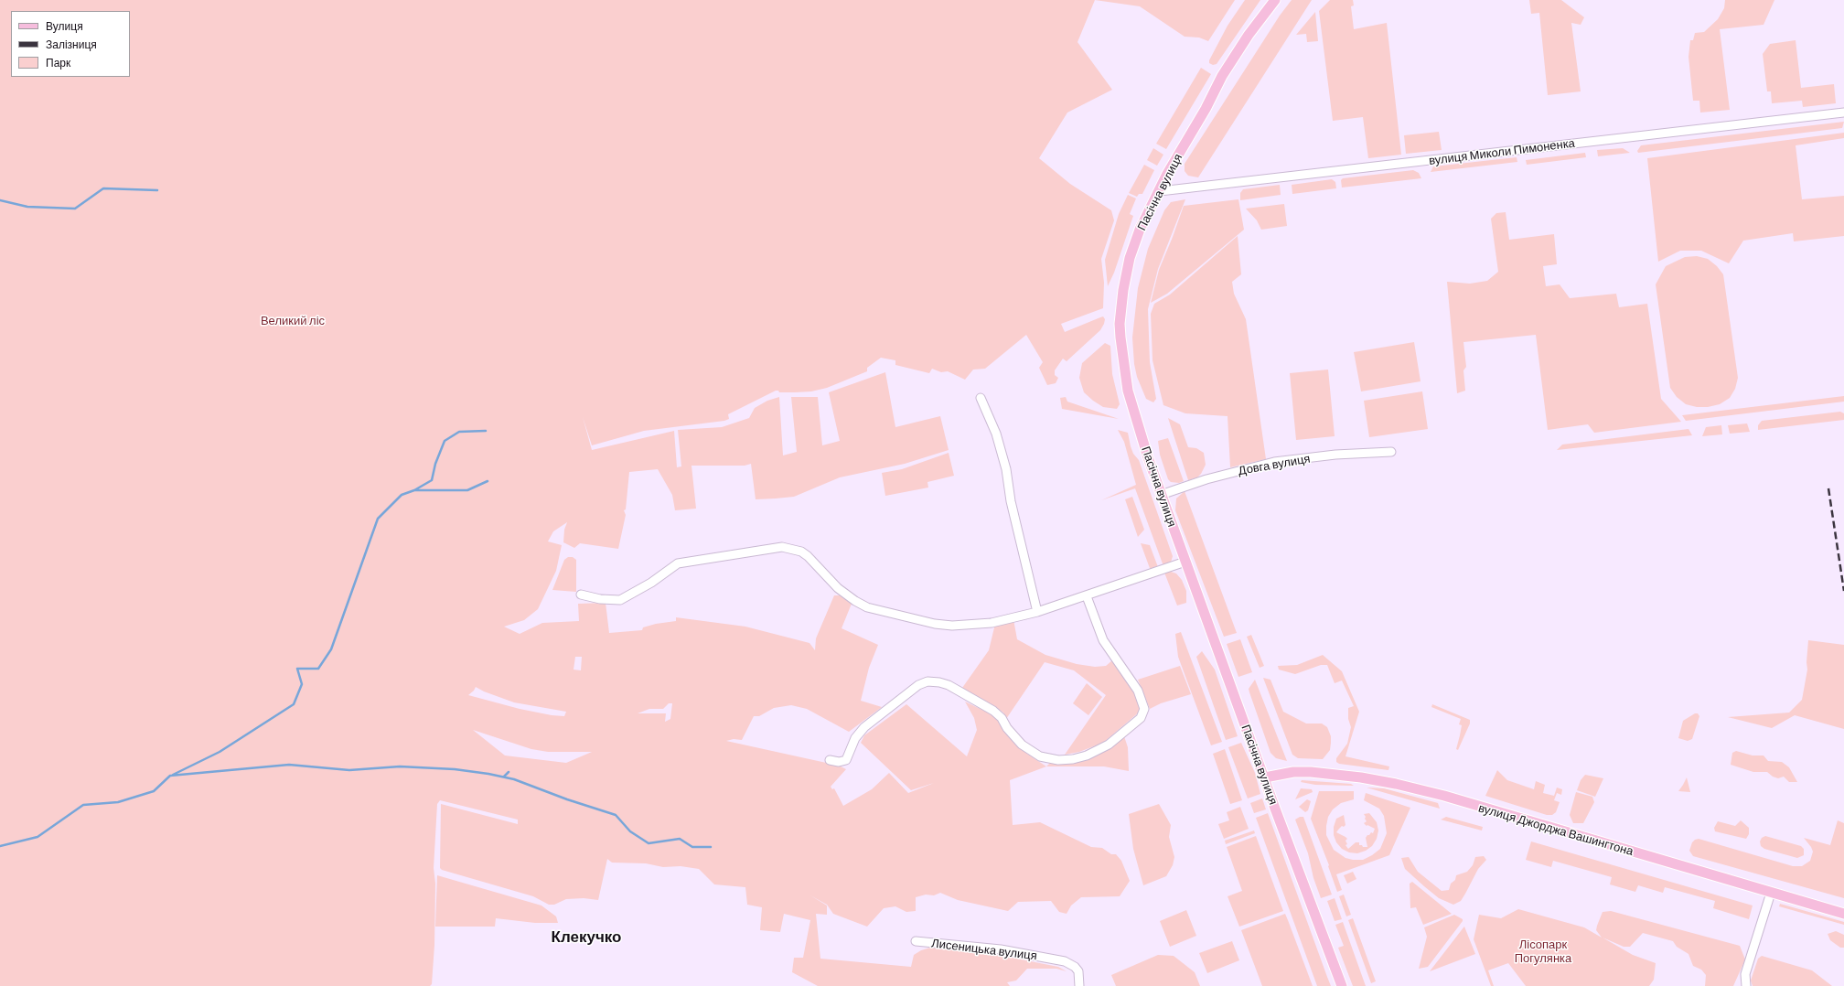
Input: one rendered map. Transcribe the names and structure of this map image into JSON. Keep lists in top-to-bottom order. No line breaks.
{"streets":{"main road":["Пасічна вулиця","вулиця Джорджа Вашингтона"],"street":["вулиця Миколи Пимоненка","Довга вулиця","Лисеницька вулиця"]},"crossings":[["вулиця Миколи Пимоненка","Пасічна вулиця"],["Пасічна вулиця","Довга вулиця"],["Пасічна вулиця","вулиця Джорджа Вашингтона"]],"districts":["Клекучко"],"parks":["Великий ліс","Лісопарк Погулянка"],"legend":["Вулиця","Залізниця","Парк"]}
